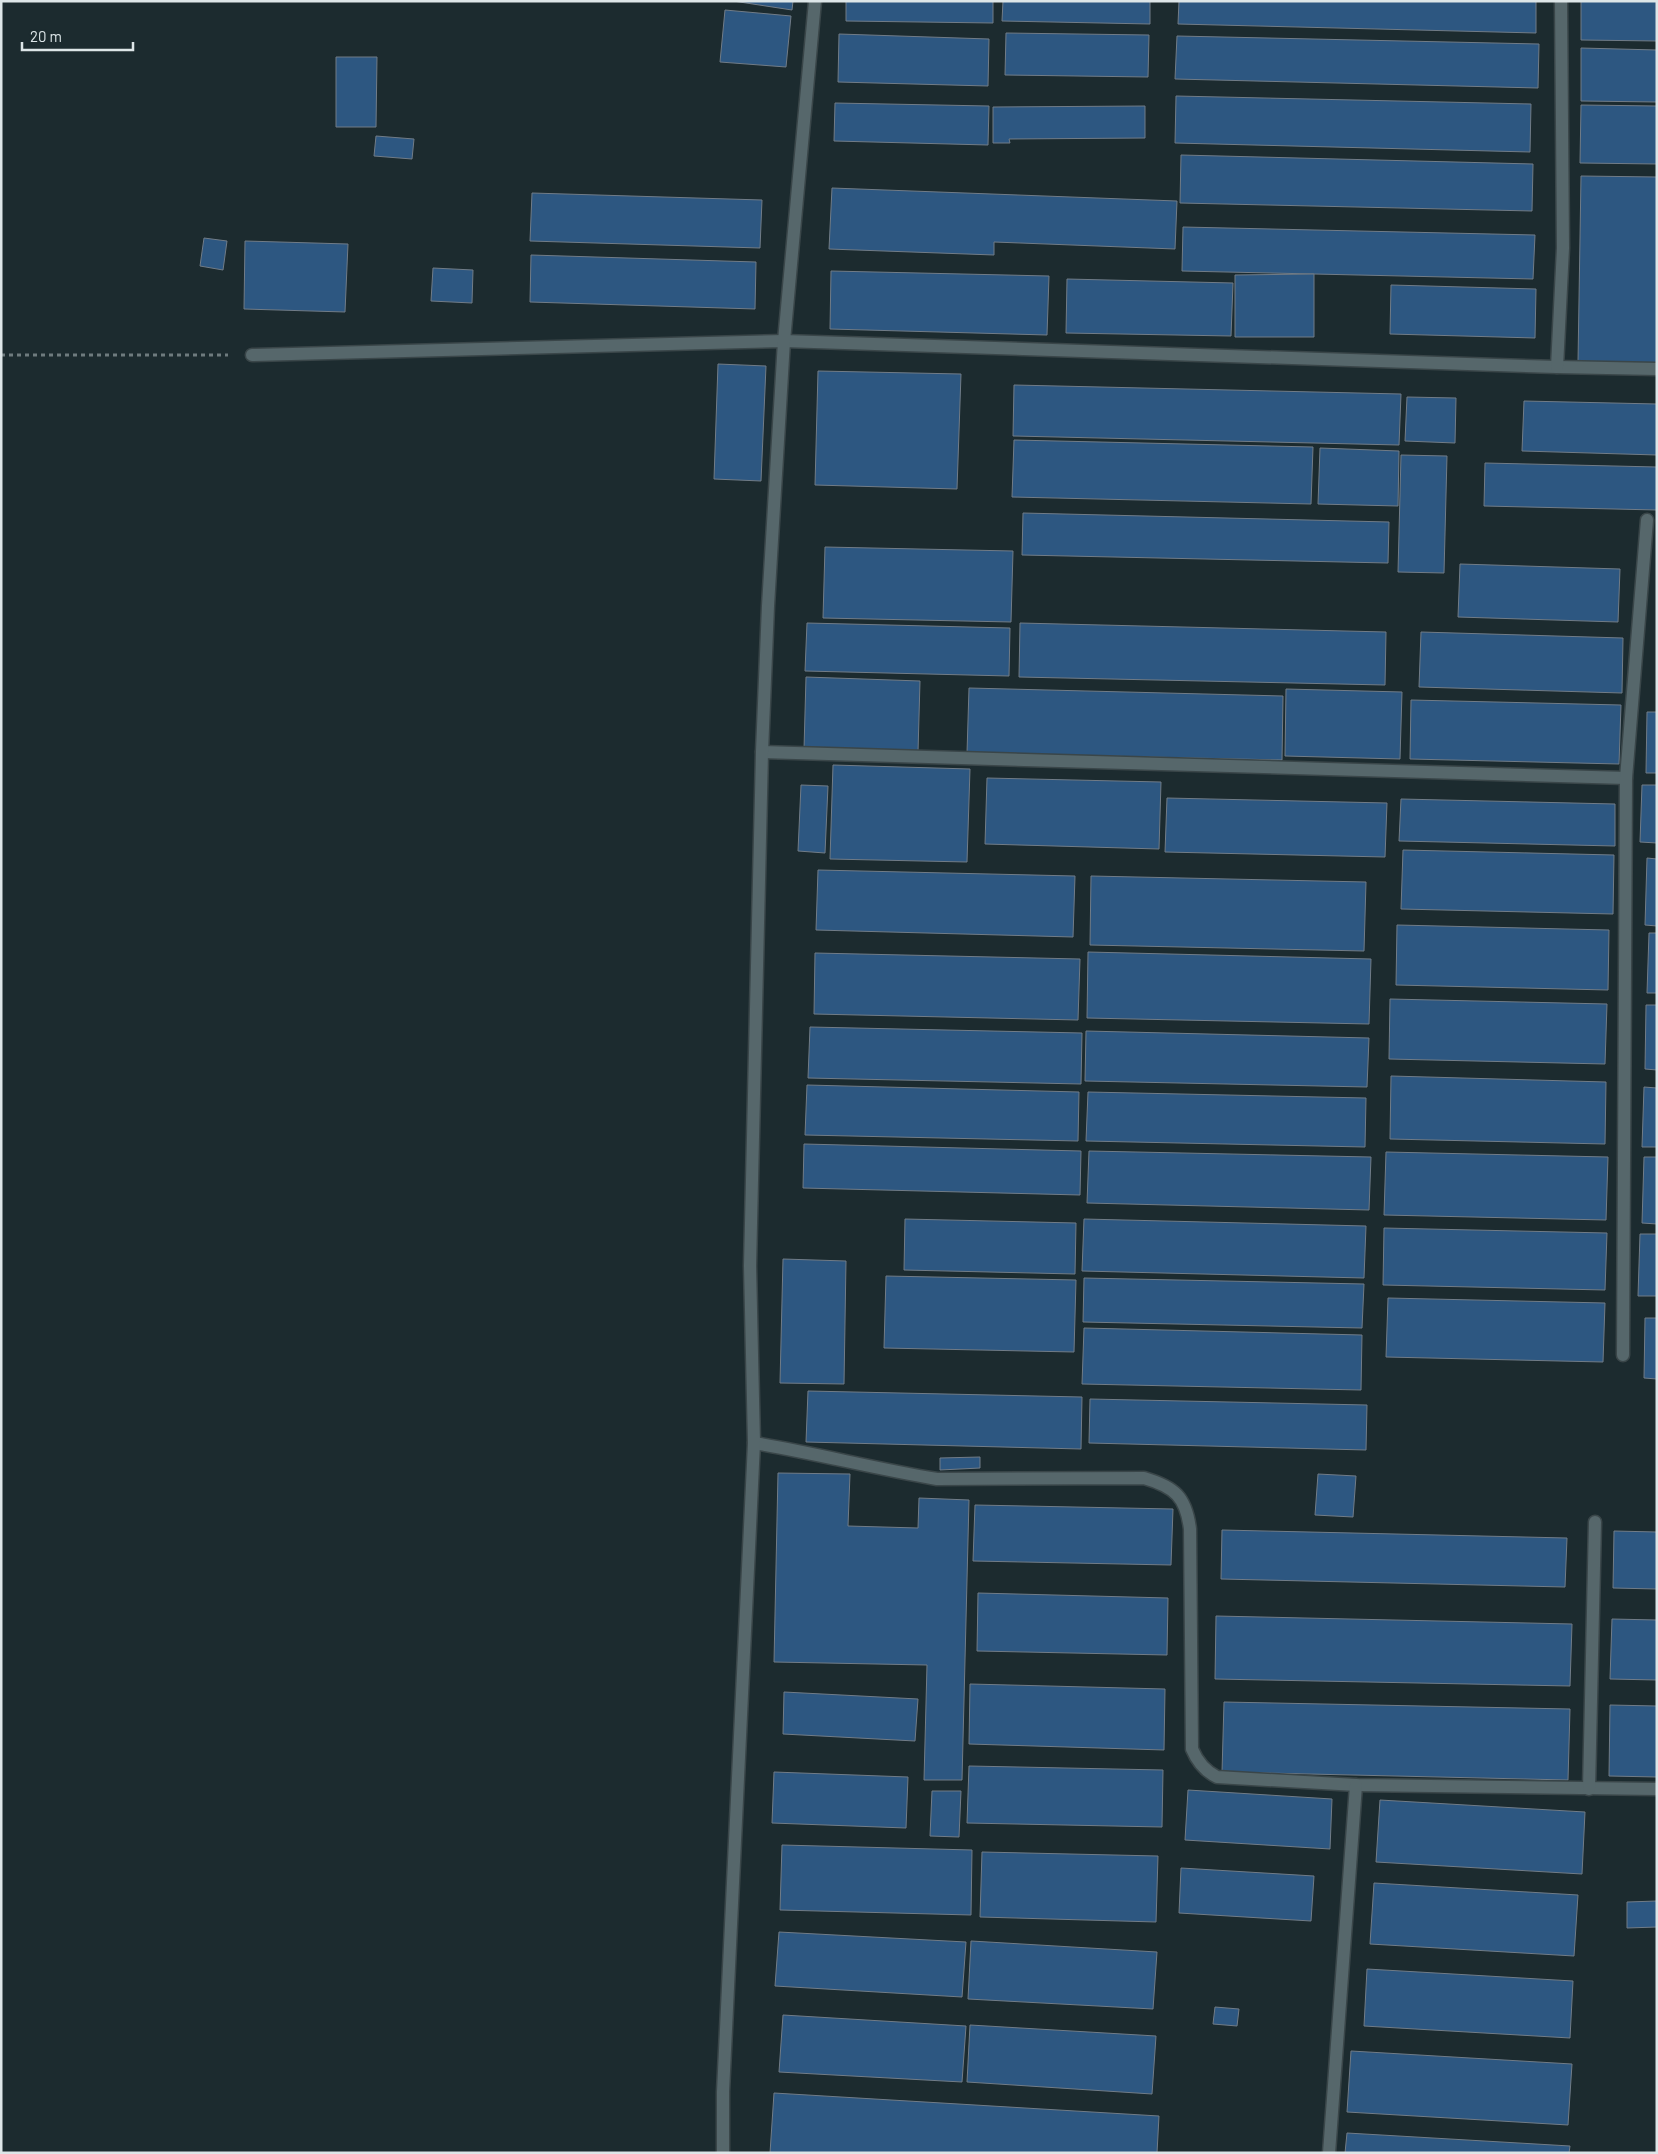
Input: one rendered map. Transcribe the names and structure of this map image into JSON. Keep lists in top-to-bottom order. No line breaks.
{"scale_bar":"20 m"}
